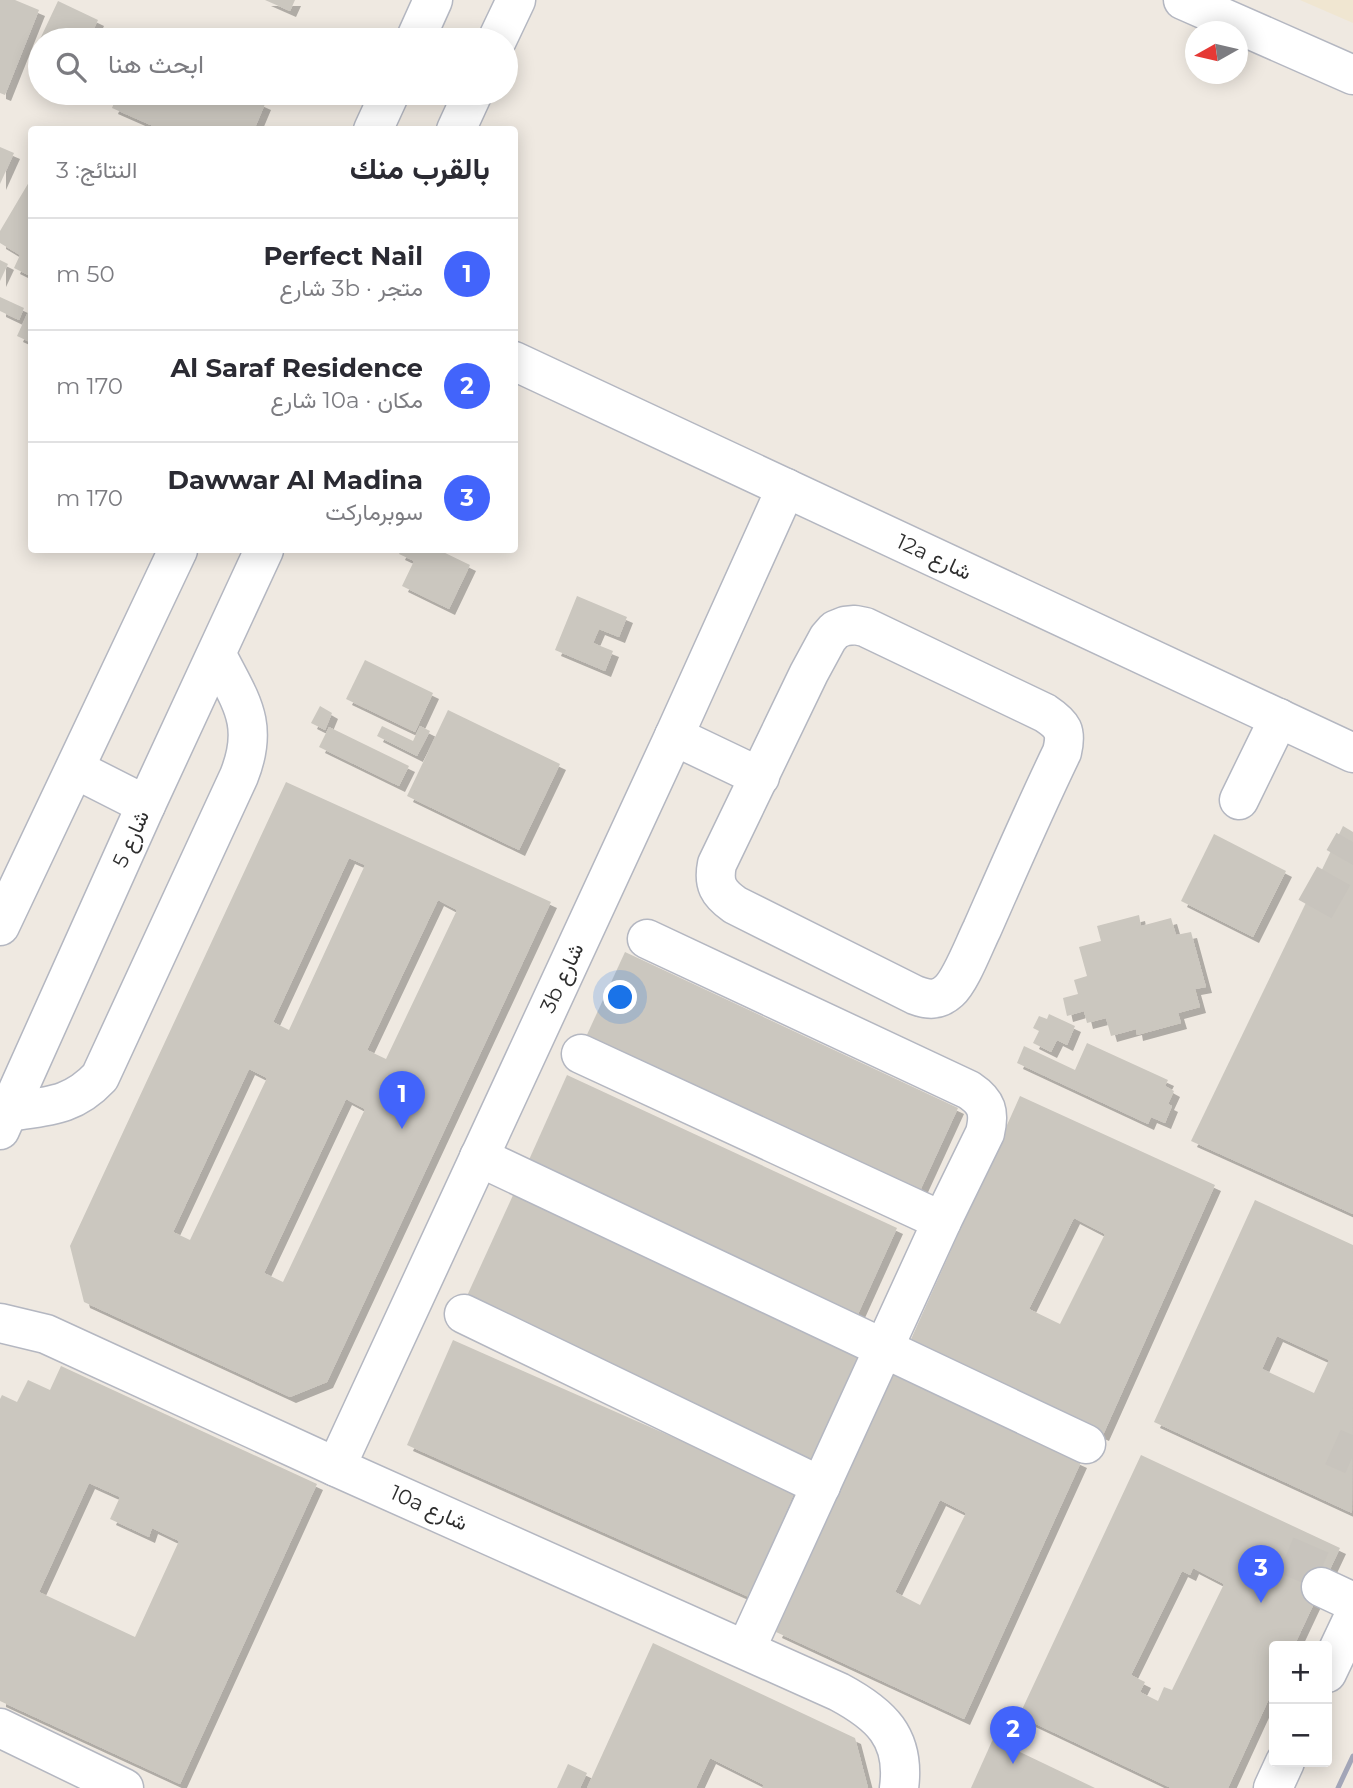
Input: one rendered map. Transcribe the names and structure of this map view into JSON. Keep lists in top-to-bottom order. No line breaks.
{"streets":{"street":["12a شارع","شارع 5","3b شارع","10a شارع"]},"crossings":[["12a شارع","3b شارع"],["3b شارع","10a شارع"]],"north":"left","page":{"search":"ابحث هنا","heading":["بالقرب منك","النتائج: 3"],"list":[{"mark":"1","name":"Perfect Nail","note":"متجر · 3b شارع","value":"50 m"},{"mark":"2","name":"Al Saraf Residence","note":"مكان · 10a شارع","value":"170 m"},{"mark":"3","name":"Dawwar Al Madina","note":"سوبرماركت","value":"170 m"}],"pins":["1","3","2"],"map_buttons":["+","−"]}}
